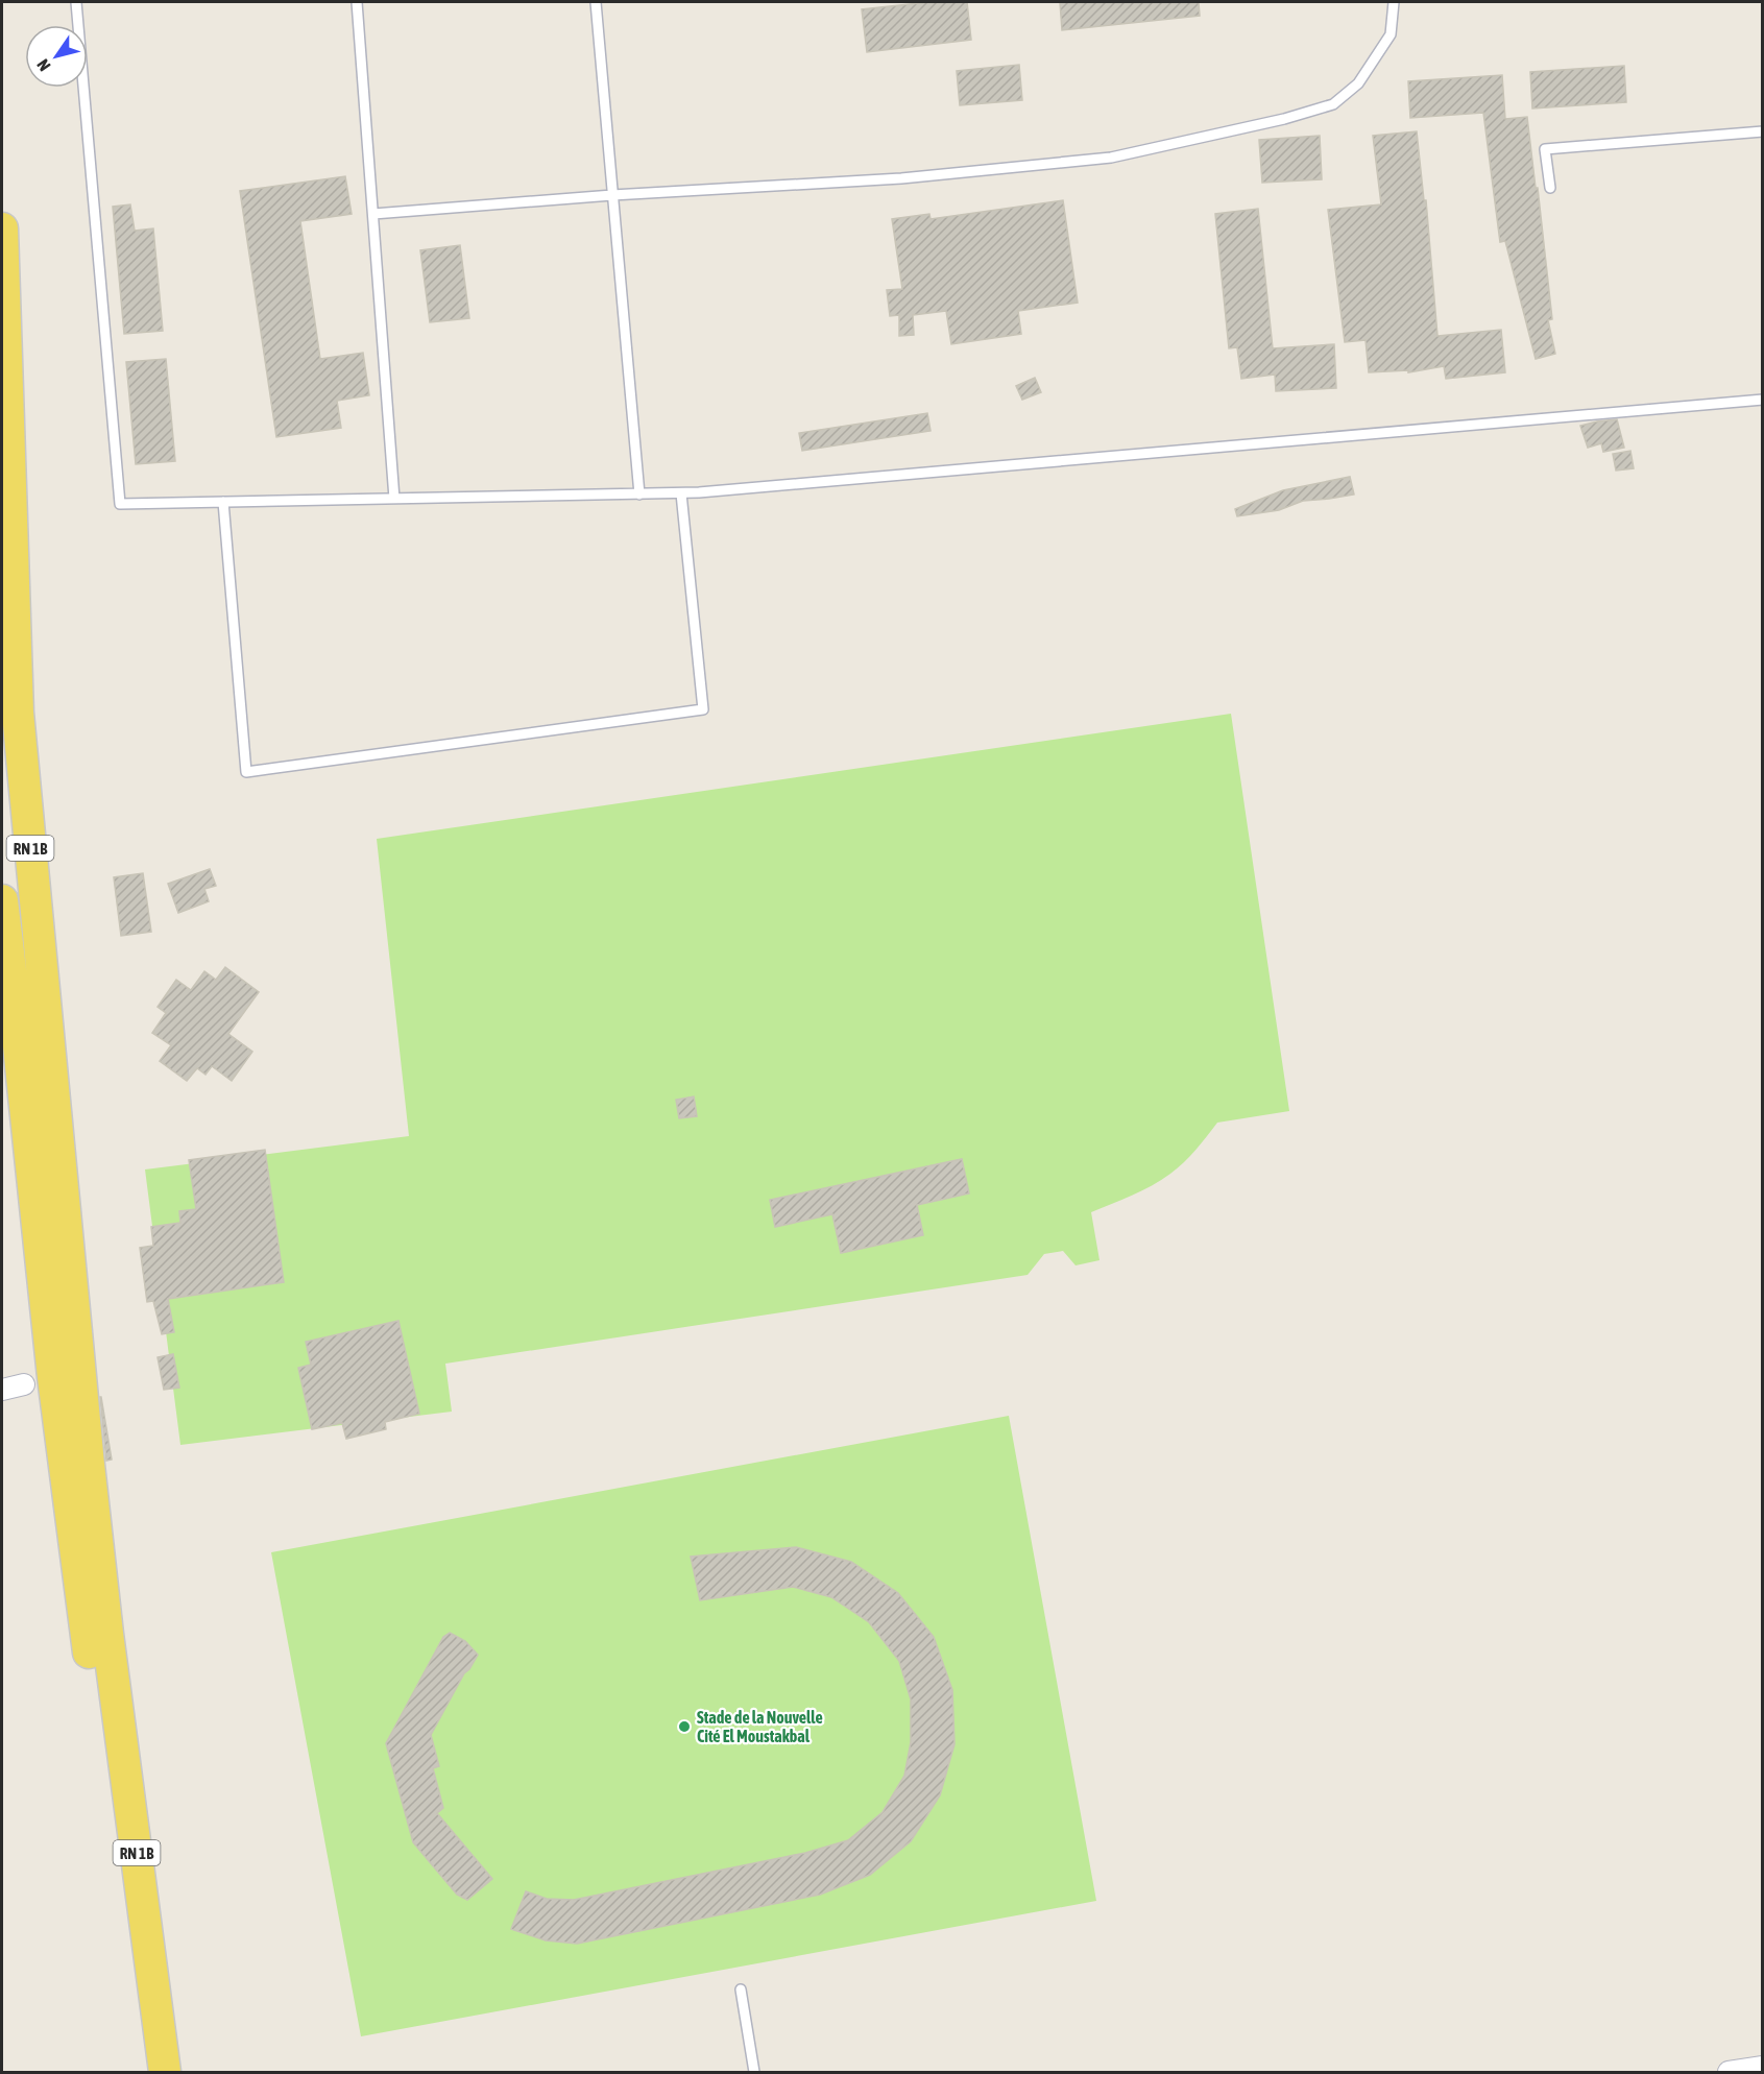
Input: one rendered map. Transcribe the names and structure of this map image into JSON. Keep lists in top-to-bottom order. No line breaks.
{"streets":{"main road":["RN 1B"]},"places":["Stade de la Nouvelle Cité El Moustakbal"],"north":"bottom left"}
